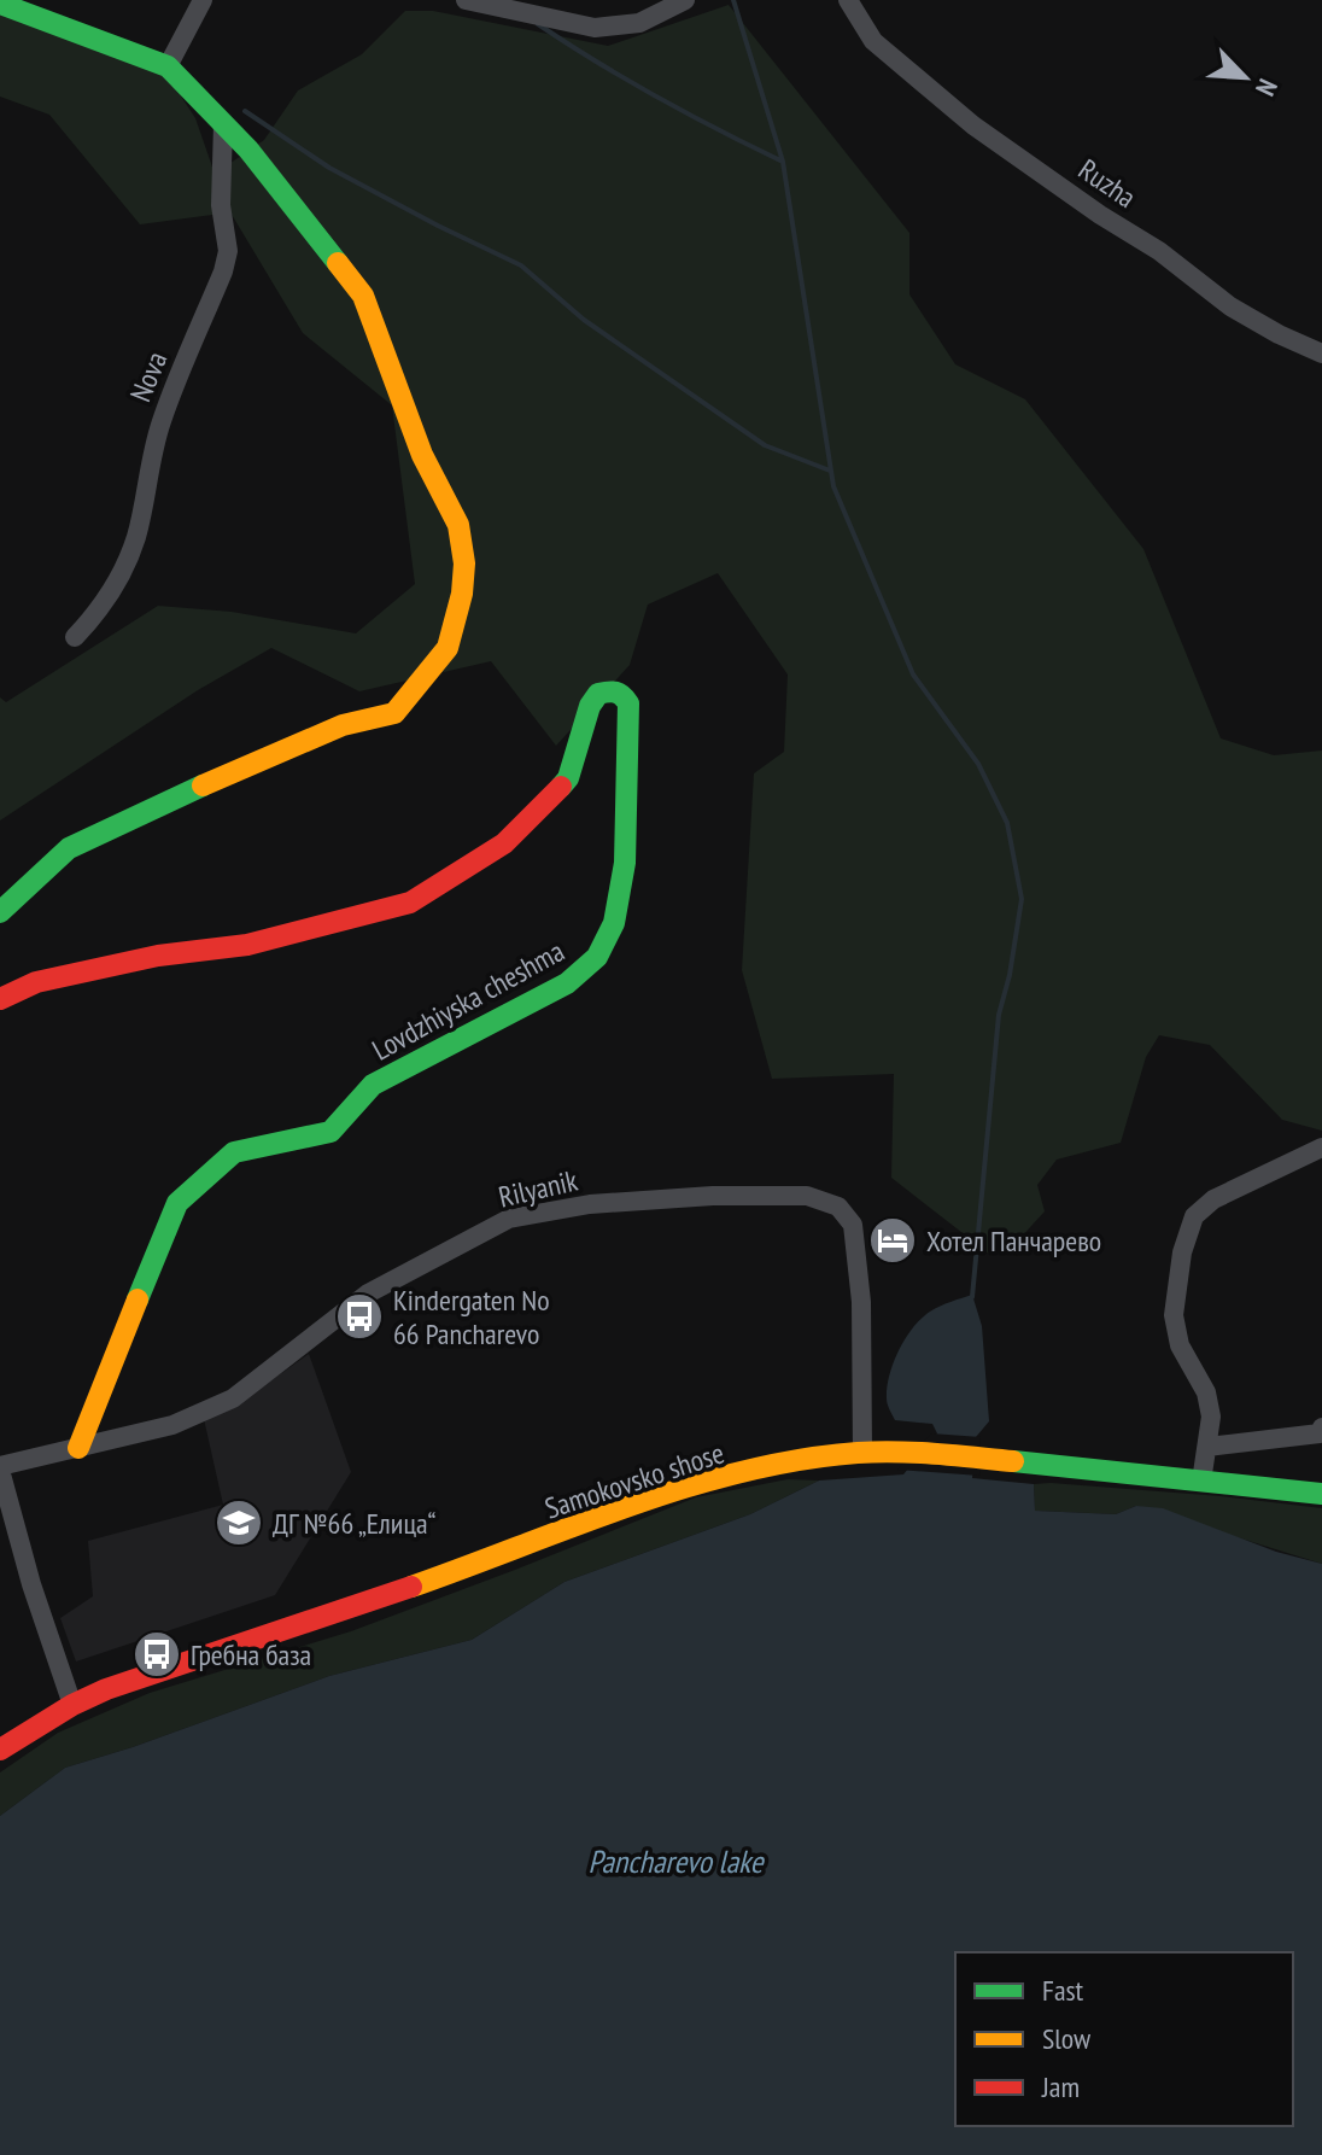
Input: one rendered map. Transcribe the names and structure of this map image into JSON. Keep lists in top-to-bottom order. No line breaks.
{"streets":{"street":["Ruzha","Nova","Lovdzhiyska cheshma","Rilyanik","Samokovsko shose"]},"crossings":[["Lovdzhiyska cheshma","Rilyanik"],["Rilyanik","Samokovsko shose"]],"water":["Pancharevo lake"],"places":{"hotel":["Хотел Панчарево"],"bus stop":["Kindergaten No 66 Pancharevo","Гребна база"],"school or university":["ДГ №66 „Елица“"]},"legend":["Fast","Slow","Jam"],"north":"bottom right"}
